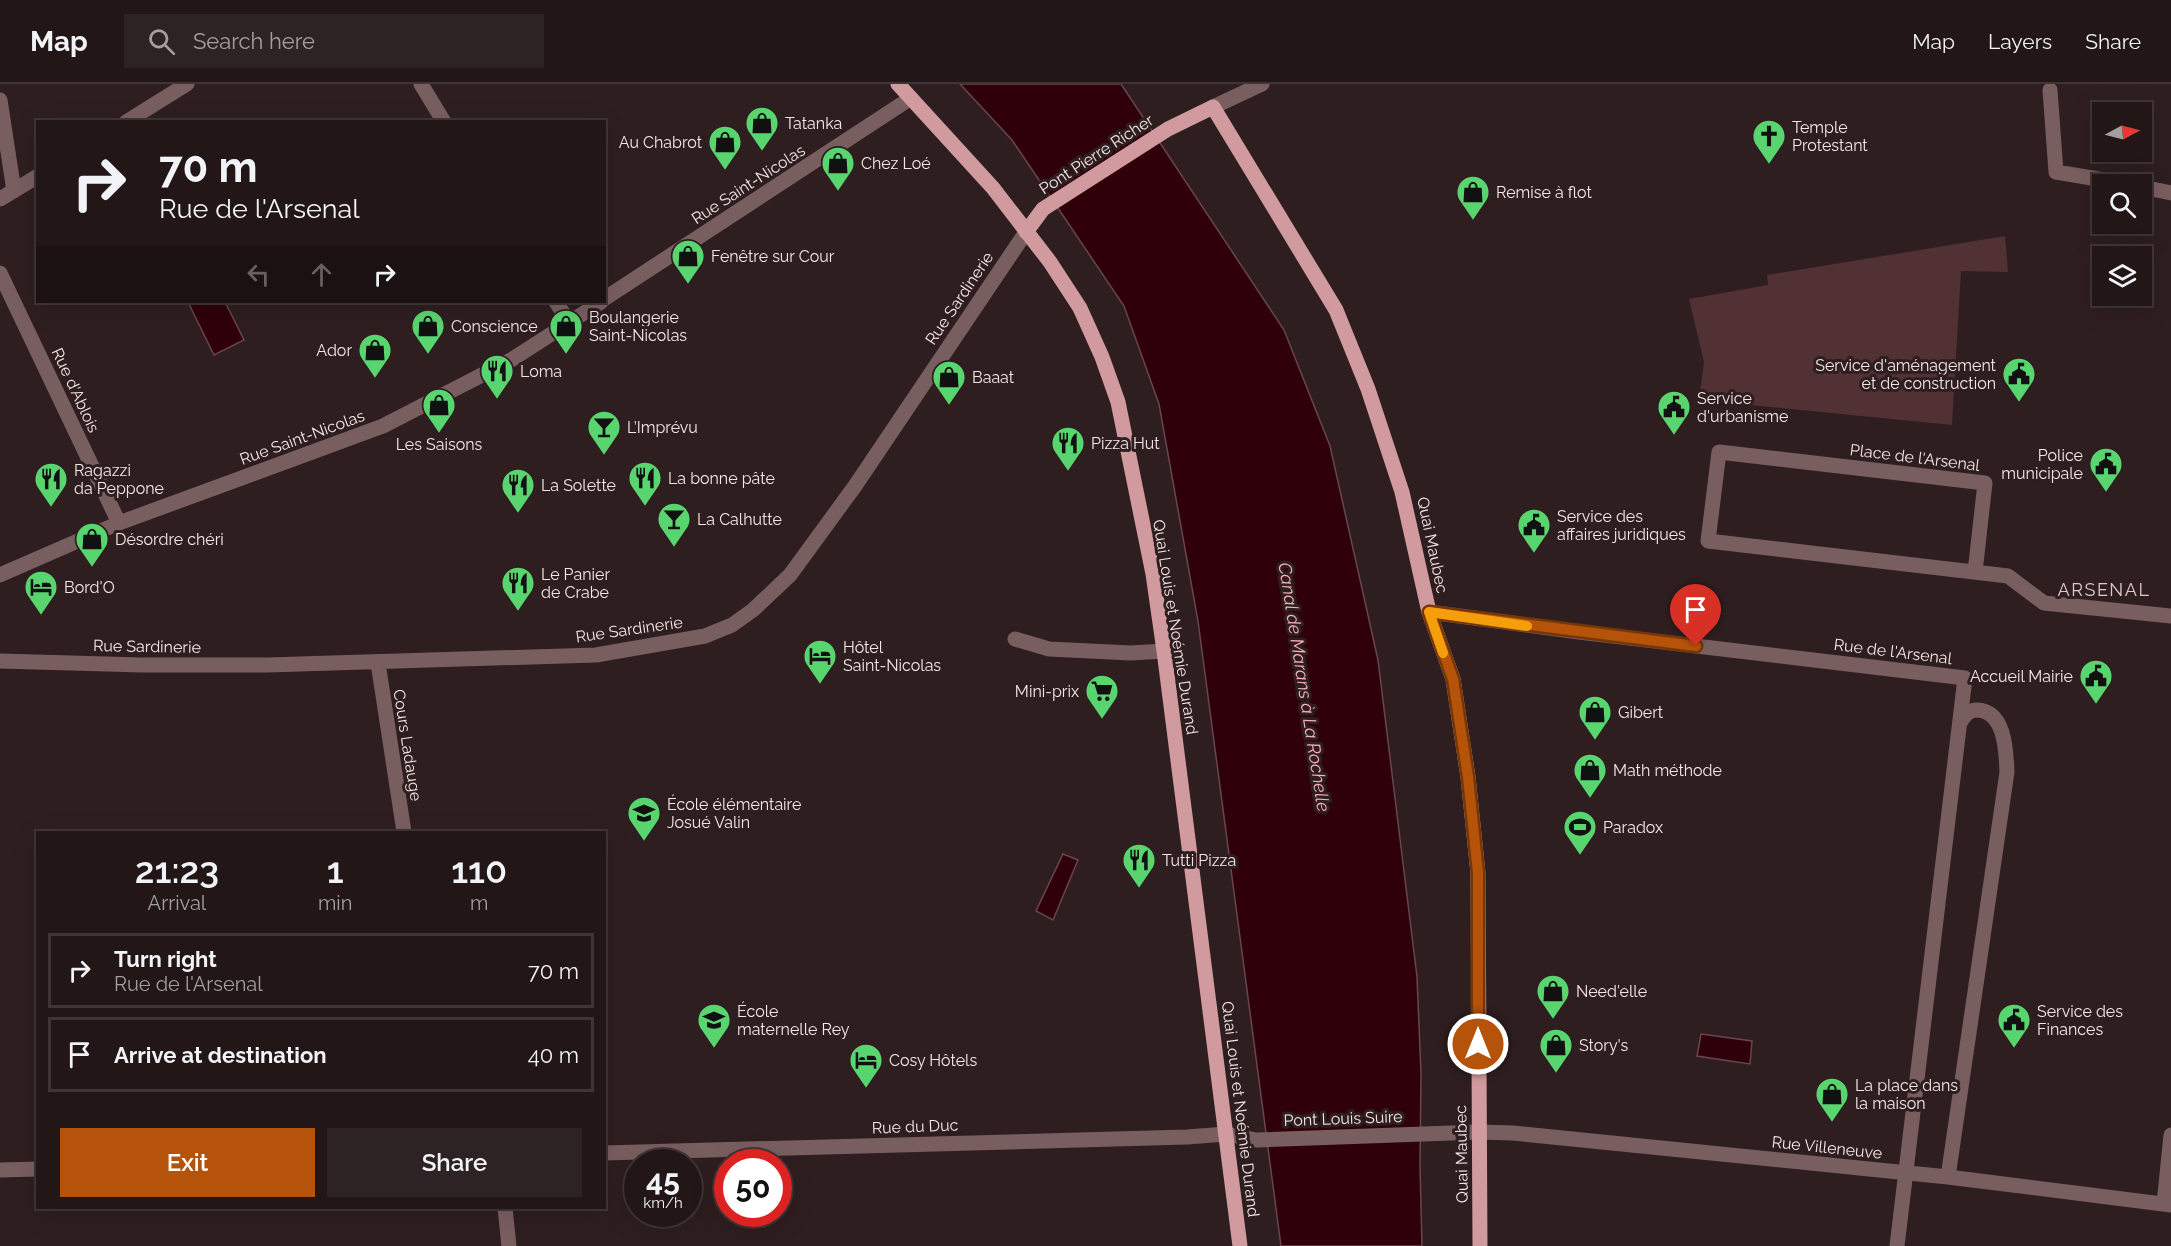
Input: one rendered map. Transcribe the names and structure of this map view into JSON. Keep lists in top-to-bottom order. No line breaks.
{"streets":{"main road":["Pont Pierre Richer","Quai Maubec","Quai Louis et Noémie Durand"],"street":["Rue Saint-Nicolas","Rue Sardinerie","Rue d'Ablois","Place de l'Arsenal","Rue de l'Arsenal","Cours Ladauge","Pont Louis Suire","Rue du Duc","Rue Villeneuve"]},"crossings":[["Pont Pierre Richer","Rue Sardinerie"],["Pont Pierre Richer","Quai Maubec"],["Pont Pierre Richer","Quai Louis et Noémie Durand"],["Rue Saint-Nicolas","Rue d'Ablois"],["Rue Saint-Nicolas","Quai Louis et Noémie Durand"],["Rue Sardinerie","Quai Louis et Noémie Durand"],["Rue Sardinerie","Cours Ladauge"],["Quai Maubec","Rue de l'Arsenal"],["Quai Maubec","Rue Villeneuve"],["Quai Louis et Noémie Durand","Pont Louis Suire"],["Quai Louis et Noémie Durand","Rue du Duc"],["Rue de l'Arsenal","Rue Villeneuve"],["Pont Louis Suire","Rue du Duc"],["Pont Louis Suire","Rue Villeneuve"]],"districts":["ARSENAL"],"water":["Canal de Marans à La Rochelle"],"places":{"shop":["Tatanka","Au Chabrot","Chez Loé","Remise à flot","Fenêtre sur Cour","Conscience","Boulangerie Saint-Nicolas","Ador","Baaat","Les Saisons","Désordre chéri","Gibert","Math méthode","Need'elle","Story's","La place dans la maison"],"church":["Temple Protestant"],"restaurant":["Loma","Pizza Hut","La bonne pâte","Ragazzi da Peppone","La Solette","Le Panier de Crabe","Tutti Pizza"],"public building":["Service d'aménagement et de construction","Service d'urbanisme","Police municipale","Service des affaires juridiques","Accueil Mairie","Service des Finances"],"bar":["L’Imprévu","La Calhutte"],"hotel":["Bord'O","Hôtel Saint-Nicolas","Cosy Hôtels"],"supermarket":["Mini-prix"],"school or university":["École élémentaire Josué Valin","École maternelle Rey"],"sports":["Paradox"]},"north":"right","page":{"header":"Map","search":"Search here","nav":["Map","Layers","Share"],"turn":["70 m","Rue de l'Arsenal"],"eta":["21:23","Arrival","1","min","110","m"],"list":[{"name":"Turn right","note":"Rue de l'Arsenal","value":"70 m"},{"name":"Arrive at destination","value":"40 m"}],"buttons":["Exit","Share"],"speed":"45 km/h","limit":"50"}}
